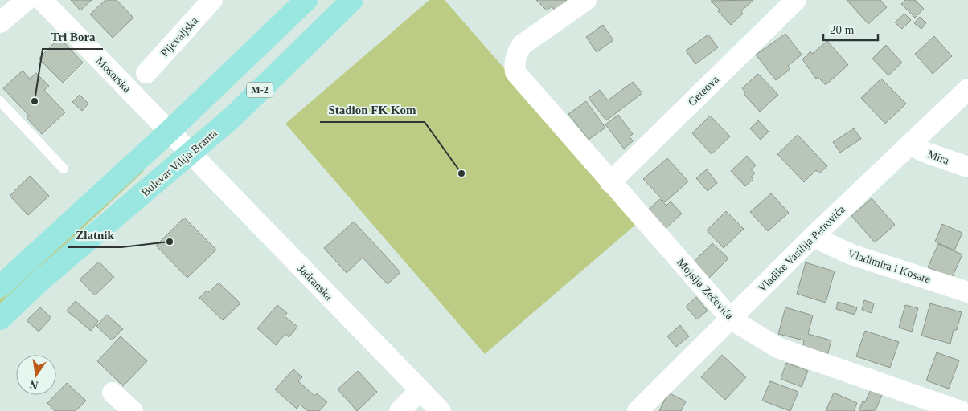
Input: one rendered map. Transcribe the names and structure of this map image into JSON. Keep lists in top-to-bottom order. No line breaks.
{"streets":{"main road":["M-2","Bulevar Vilija Branta"],"street":["Pljevaljska","Mosorska","Geteova","Mira","Vladike Vasilija Petrovića","Vladimira i Kosare","Jadranska","Mojsija Zečevića"]},"crossings":[["Mosorska","Bulevar Vilija Branta"],["Mosorska","Jadranska"],["Geteova","Mojsija Zečevića"],["Mira","Vladike Vasilija Petrovića"],["Bulevar Vilija Branta","Jadranska"],["Vladike Vasilija Petrovića","Vladimira i Kosare"],["Vladike Vasilija Petrovića","Mojsija Zečevića"]],"places":["Tri Bora","Stadion FK Kom","Zlatnik"],"scale_bar":"20 m","north":"bottom"}
